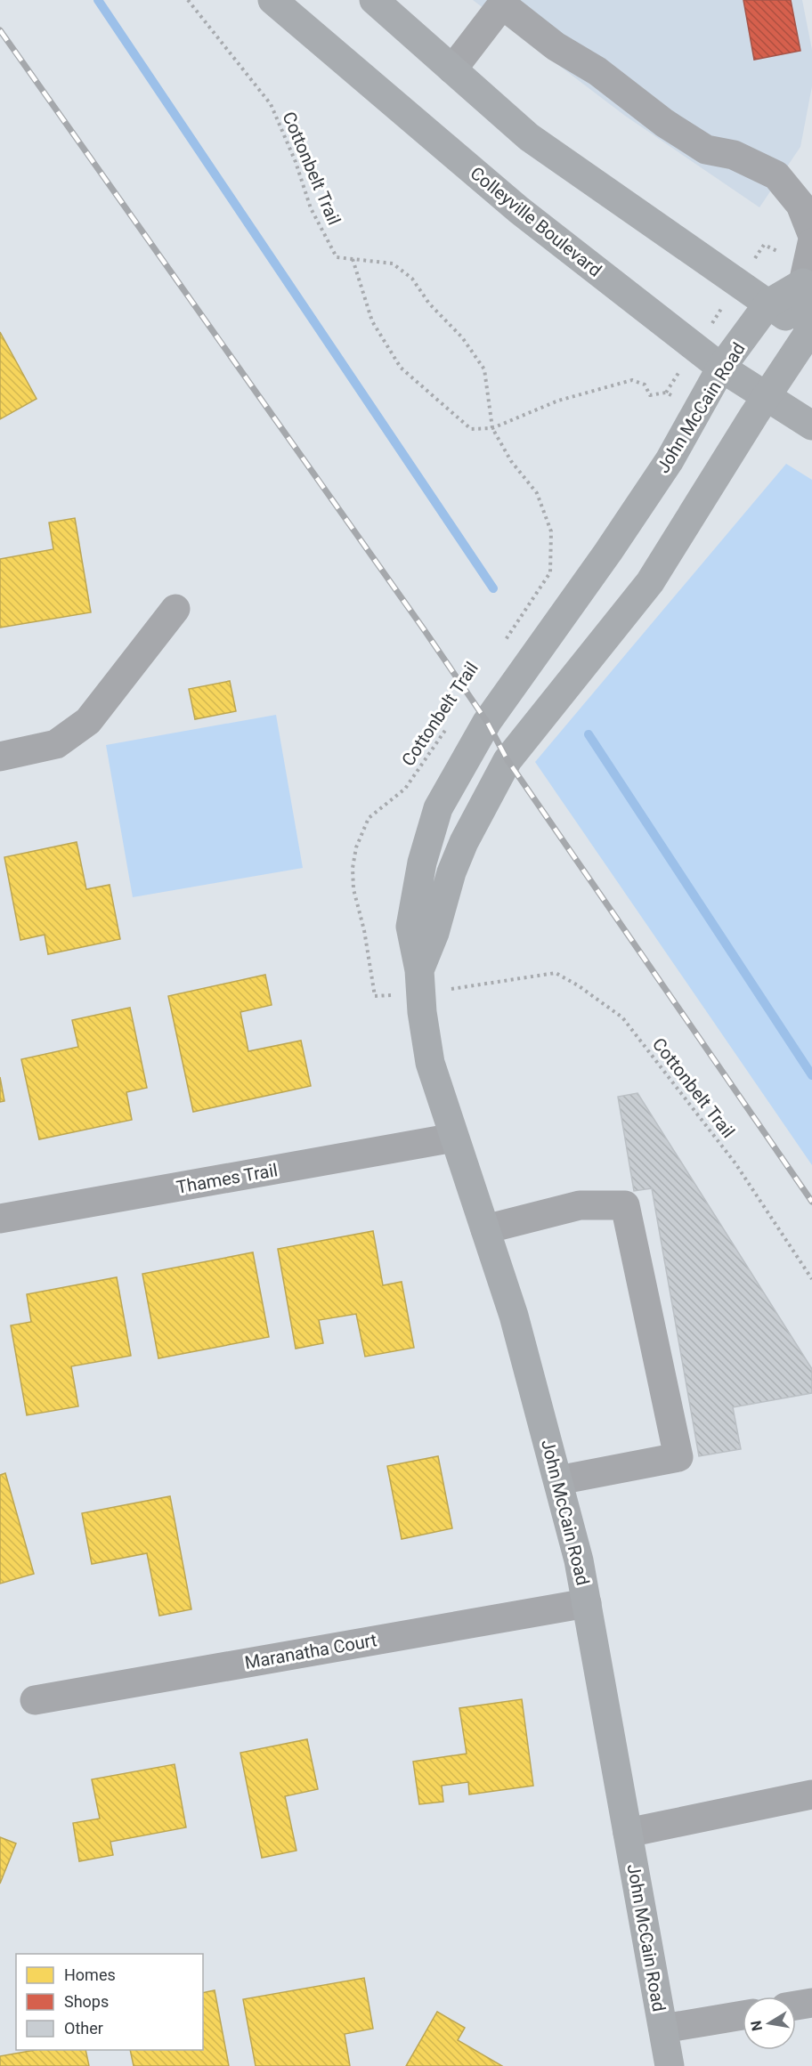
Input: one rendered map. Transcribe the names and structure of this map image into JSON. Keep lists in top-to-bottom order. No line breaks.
{"streets":{"main road":["Colleyville Boulevard","John McCain Road"],"street":["Thames Trail","Maranatha Court"],"path":["Cottonbelt Trail"]},"crossings":[["Cottonbelt Trail","John McCain Road"],["Colleyville Boulevard","John McCain Road"],["John McCain Road","Thames Trail"],["John McCain Road","Maranatha Court"]],"legend":["Homes","Shops","Other"],"north":"left"}
